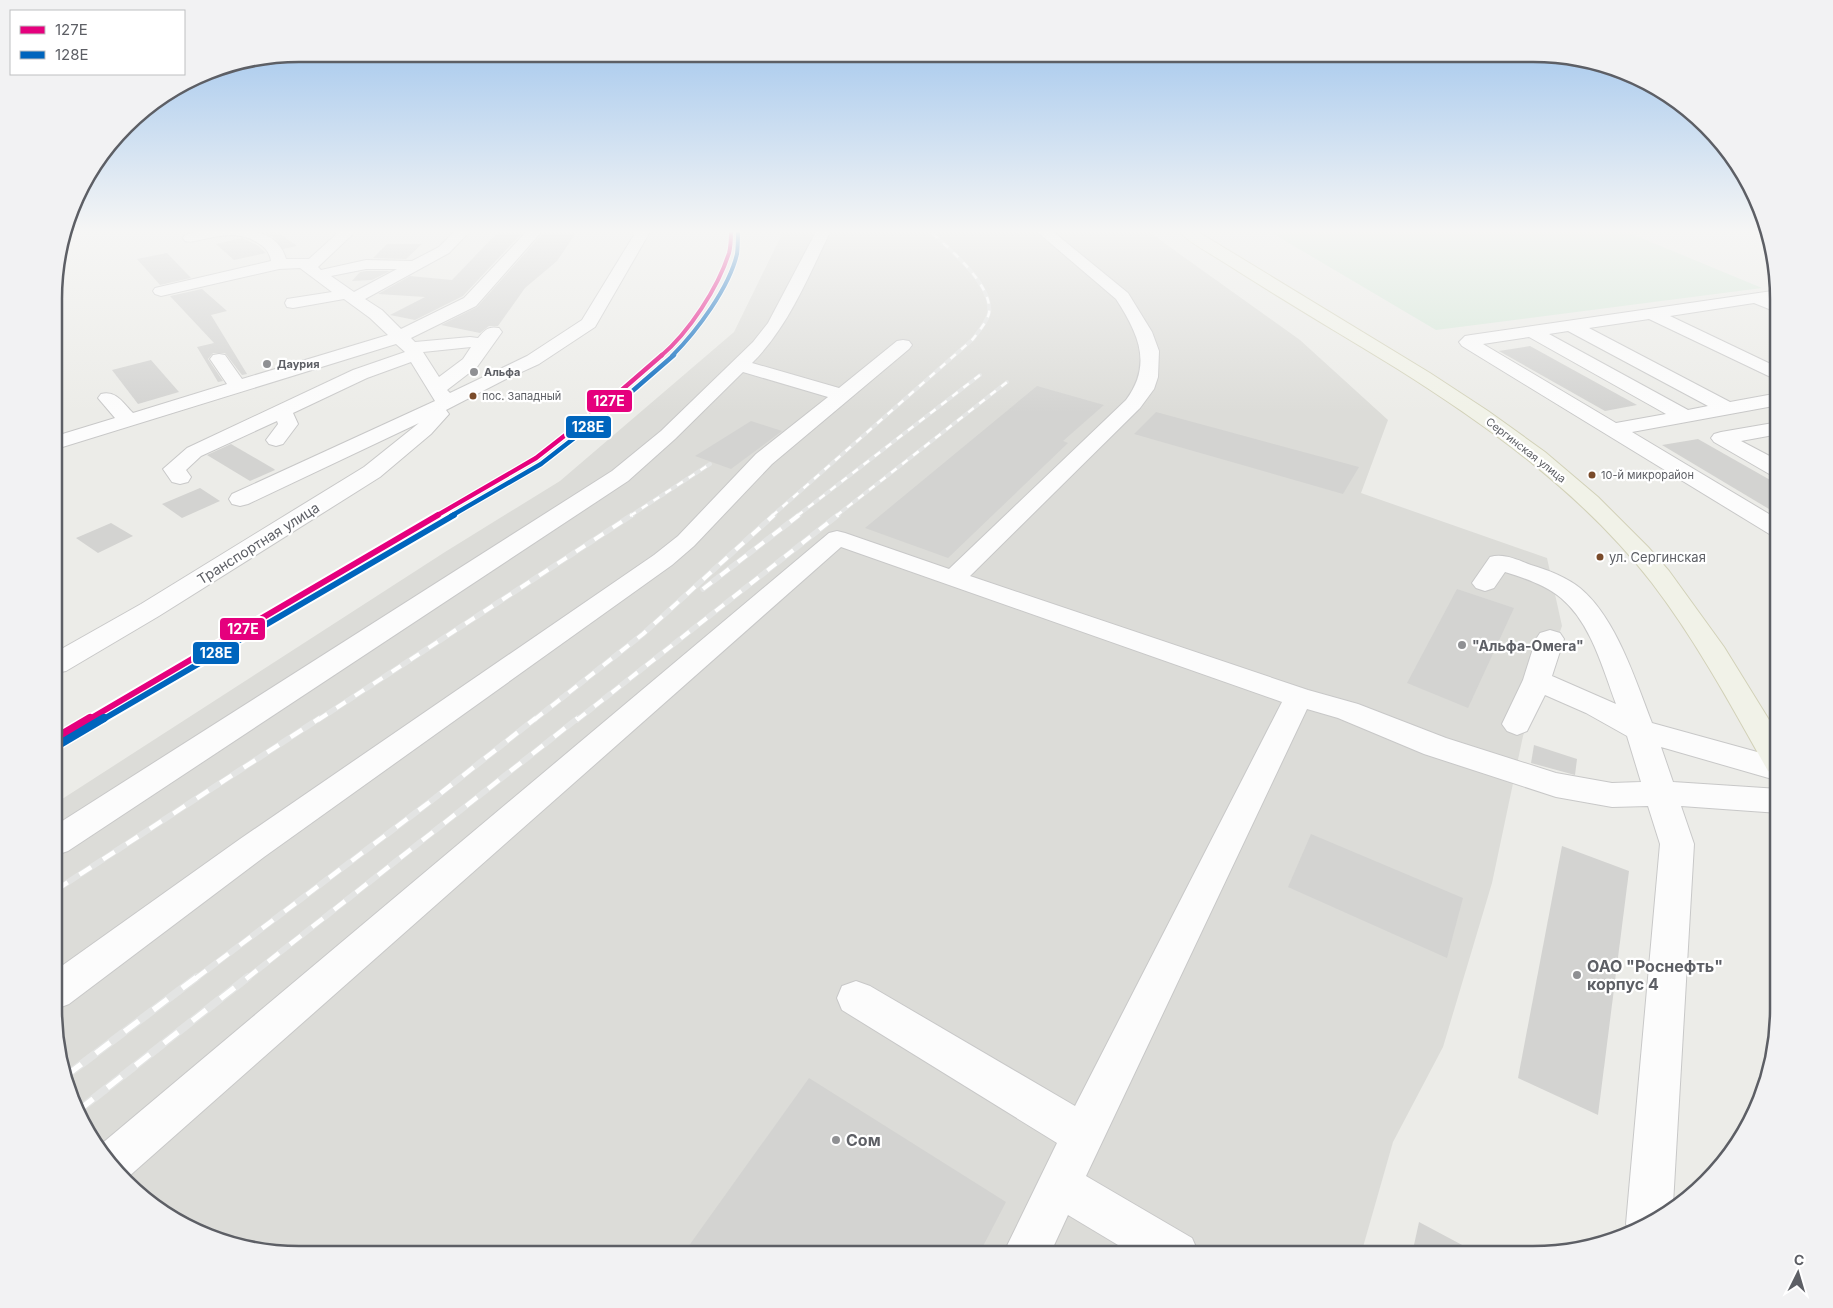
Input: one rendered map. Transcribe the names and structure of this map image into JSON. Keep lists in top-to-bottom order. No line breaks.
{"streets":{"main road":["Сергинская улица"],"street":["Транспортная улица"]},"places":["Даурия","Альфа","пос. Западный","10-й микрорайон","ул. Сергинская","\"Альфа-Омега\"","ОАО \"Роснефть\" корпус 4","Сом"],"lines":["transit line 127Е","transit line 128Е"],"legend":["127Е","128Е"],"north":"top"}
